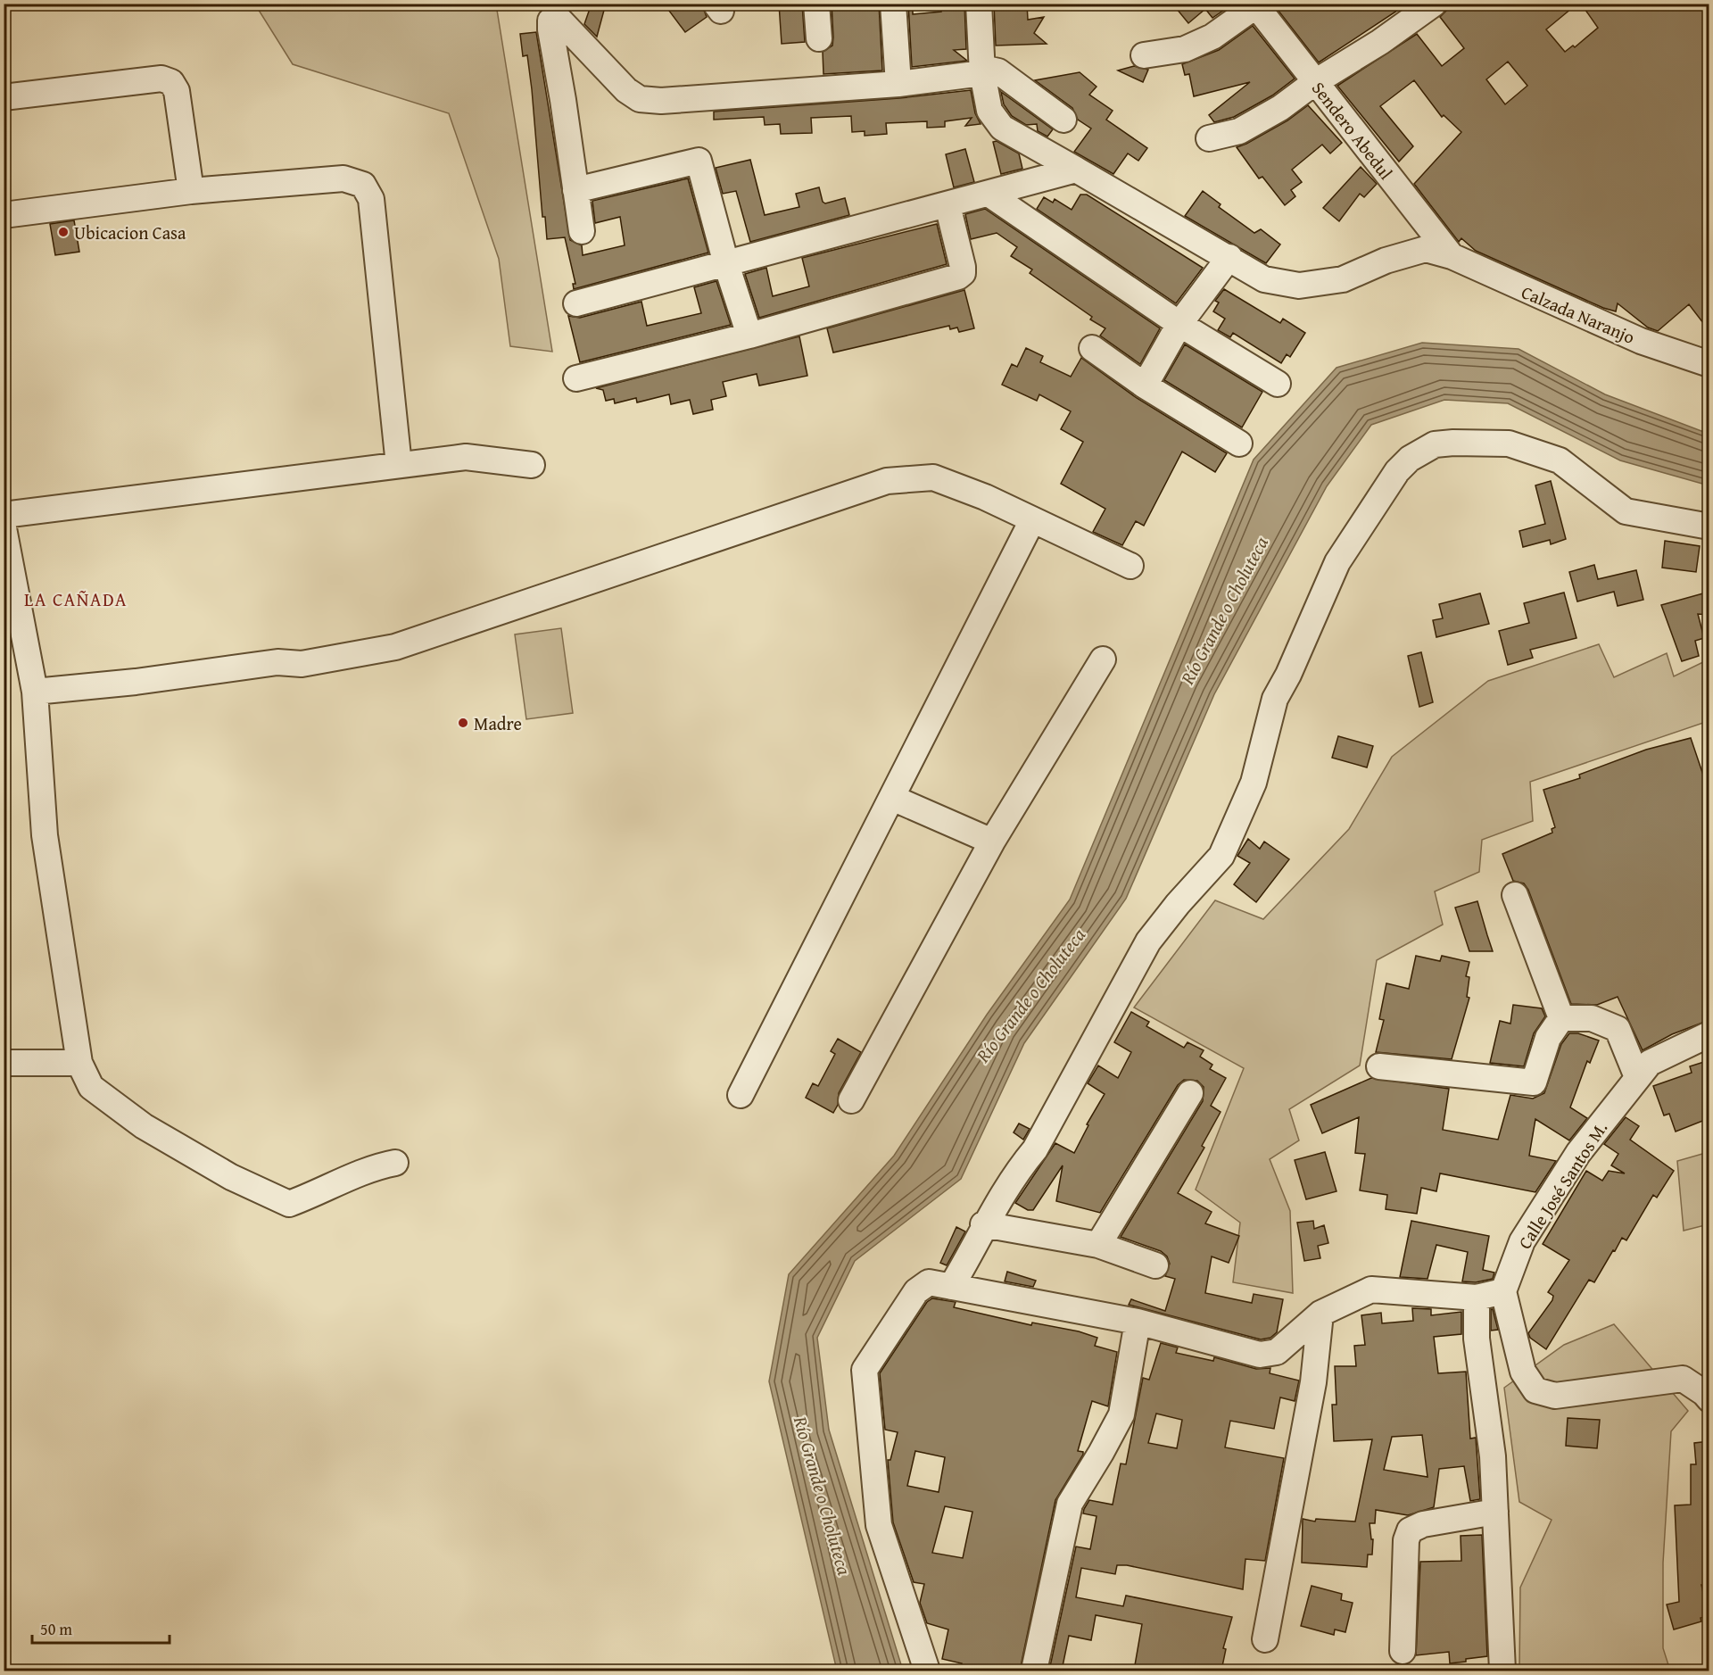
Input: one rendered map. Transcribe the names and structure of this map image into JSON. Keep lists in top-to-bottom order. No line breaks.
{"streets":{"street":["Sendero Abedul","Calzada Naranjo","Calle José Santos M."]},"crossings":[["Sendero Abedul","Calzada Naranjo"]],"districts":["LA CAÑADA"],"water":["Río Grande o Choluteca"],"places":["Ubicacion Casa","Madre"],"scale_bar":"50 m"}
